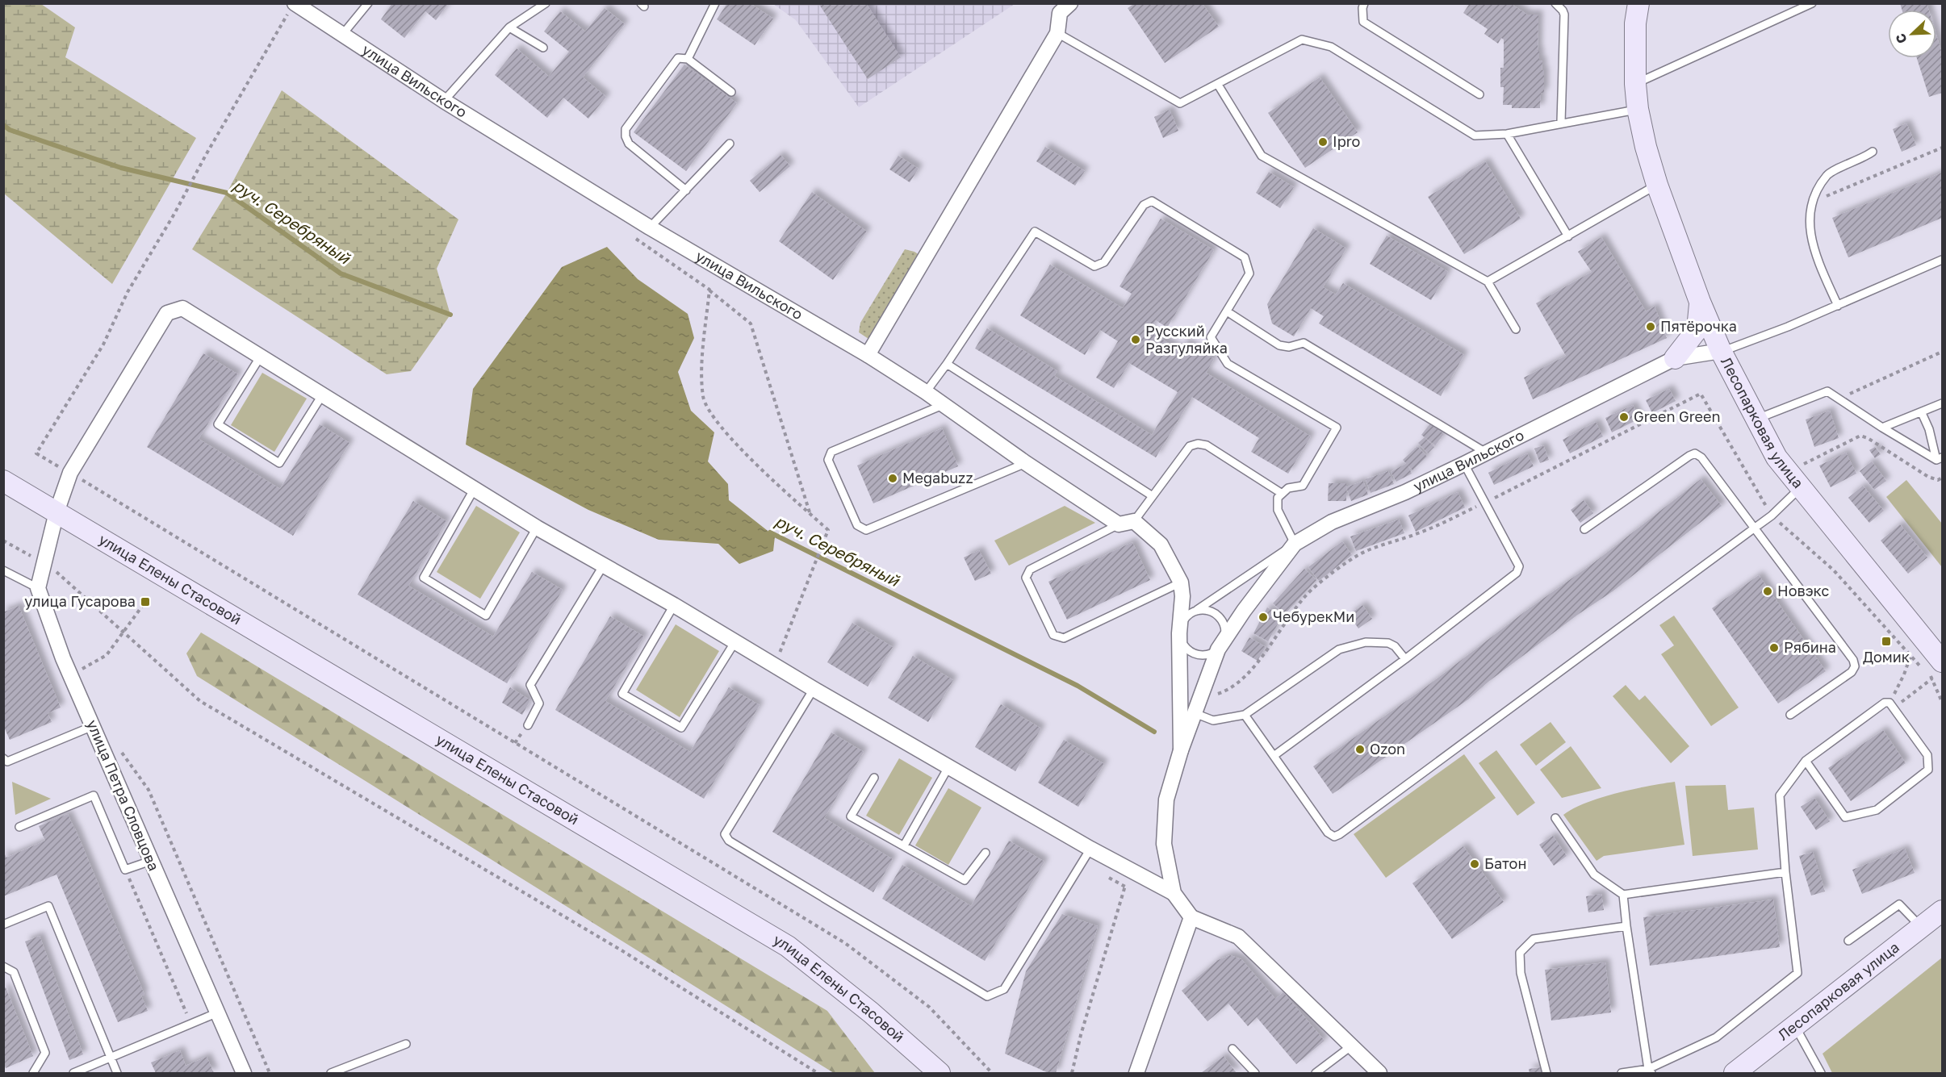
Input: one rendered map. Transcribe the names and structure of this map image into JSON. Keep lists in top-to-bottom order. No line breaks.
{"streets":{"main road":["Лесопарковая улица","улица Елены Стасовой"],"street":["улица Вильского","улица Петра Словцова"]},"crossings":[["улица Вильского","Лесопарковая улица"]],"water":["руч. Серебряный"],"places":{"other":["Ipro","Пятёрочка","Русский Разгуляйка","Green Green","Megabuzz","Новэкс","ЧебурекМи","Рябина","Ozon","Батон"],"transit":["улица Гусарова","Домик"]},"north":"bottom left"}
